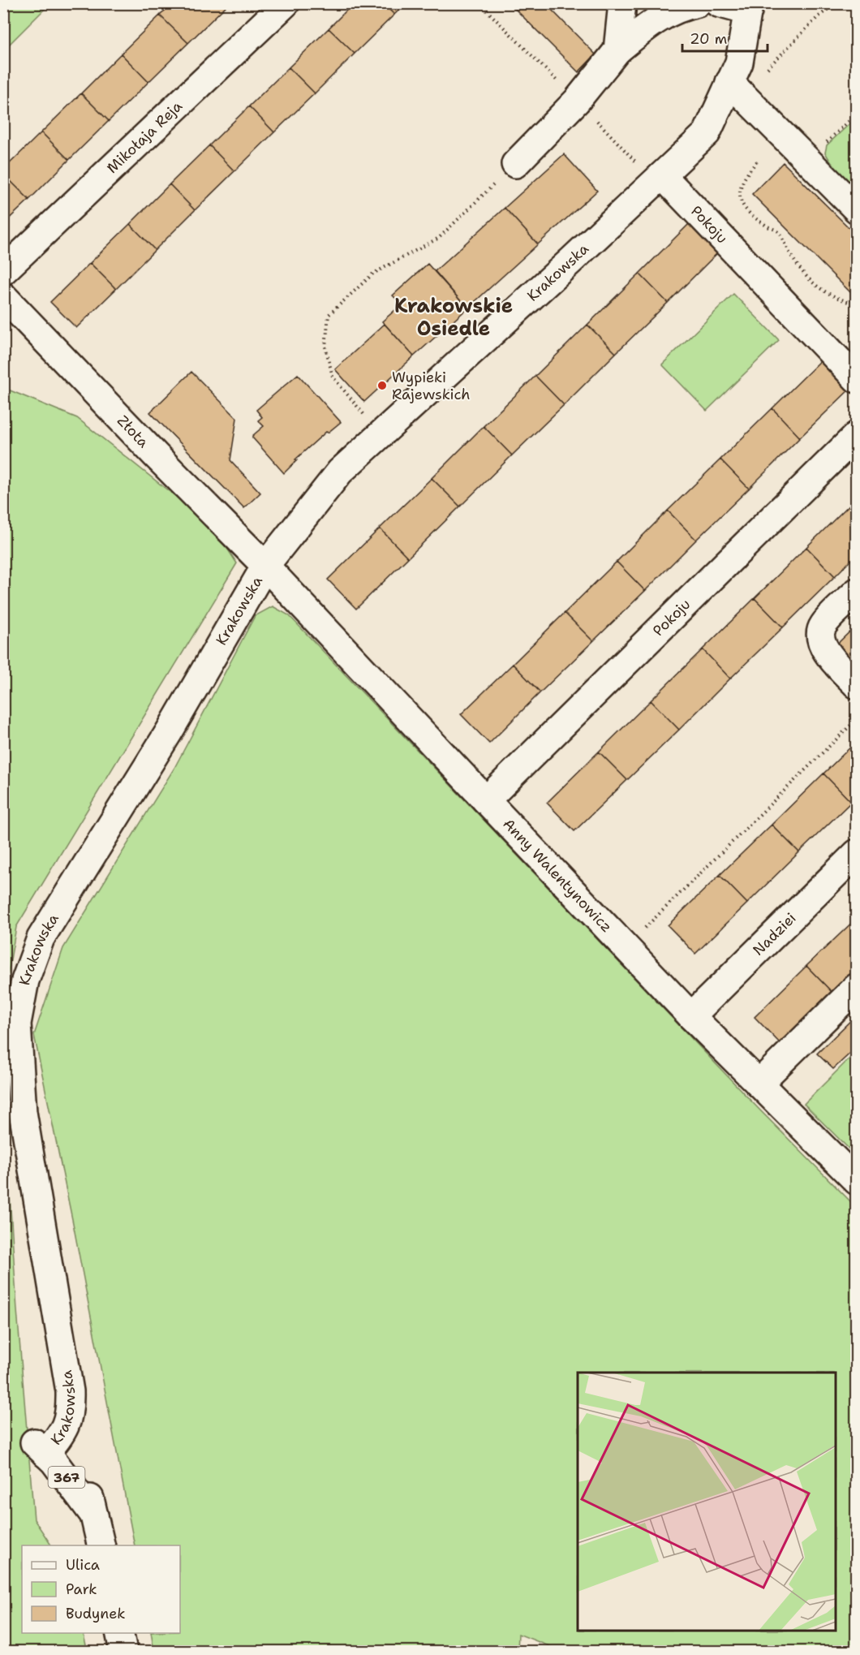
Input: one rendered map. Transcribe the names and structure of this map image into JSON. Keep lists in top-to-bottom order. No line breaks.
{"streets":{"street":["Mikołaja Reja","Pokoju","Krakowska","Złota","Anny Walentynowicz","Nadziei","367"]},"crossings":[["Pokoju","Krakowska"],["Pokoju","Anny Walentynowicz"],["Krakowska","Złota"],["Krakowska","Anny Walentynowicz"],["Złota","Anny Walentynowicz"],["Anny Walentynowicz","Nadziei"]],"districts":["Krakowskie Osiedle"],"places":["Wypieki Rajewskich"],"legend":["Ulica","Park","Budynek"],"scale_bar":"20 m"}
